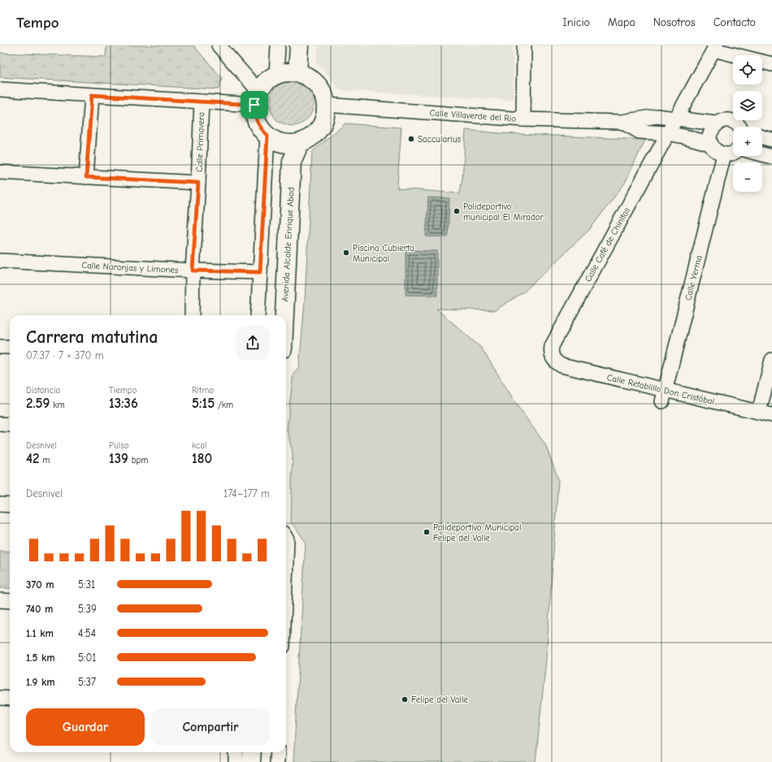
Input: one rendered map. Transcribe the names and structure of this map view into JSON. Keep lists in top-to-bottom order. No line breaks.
{"streets":{"main road":["Avenida Alcalde Enrique Abad"],"street":["Calle Villaverde del Rio","Calle Primavera","Calle Café de Chinitas","Calle Naranjas y Limones","Calle Yerma","Calle Retablillo Don Cristóbal"]},"crossings":[["Calle Villaverde del Rio","Avenida Alcalde Enrique Abad"],["Calle Villaverde del Rio","Calle Café de Chinitas"],["Calle Primavera","Calle Naranjas y Limones"],["Calle Café de Chinitas","Calle Retablillo Don Cristóbal"],["Calle Yerma","Calle Retablillo Don Cristóbal"]],"places":["Saccularius","Polideportivo municipal El Mirador","Piscina Cubierta Municipal","Polideportivo Municipal Felipe del Valle","Felipe del Valle"],"page":{"header":"Tempo","nav":["Inicio","Mapa","Nosotros","Contacto"],"map_buttons":["+","−"],"heading":["Carrera matutina","07:37 · 7 × 370 m"],"stats":[["Distancia","2.59 km"],["Tiempo","13:36"],["Ritmo","5:15 /km"],["Desnivel","42 m"],["Pulso","139 bpm"],["kcal","180"]],"chart":["Desnivel","174–177 m"],"list":[{"name":"370 m","note":"5:31"},{"name":"740 m","note":"5:39"},{"name":"1.1 km","note":"4:54"},{"name":"1.5 km","note":"5:01"},{"name":"1.9 km","note":"5:37"}],"buttons":["Guardar","Compartir"]}}
